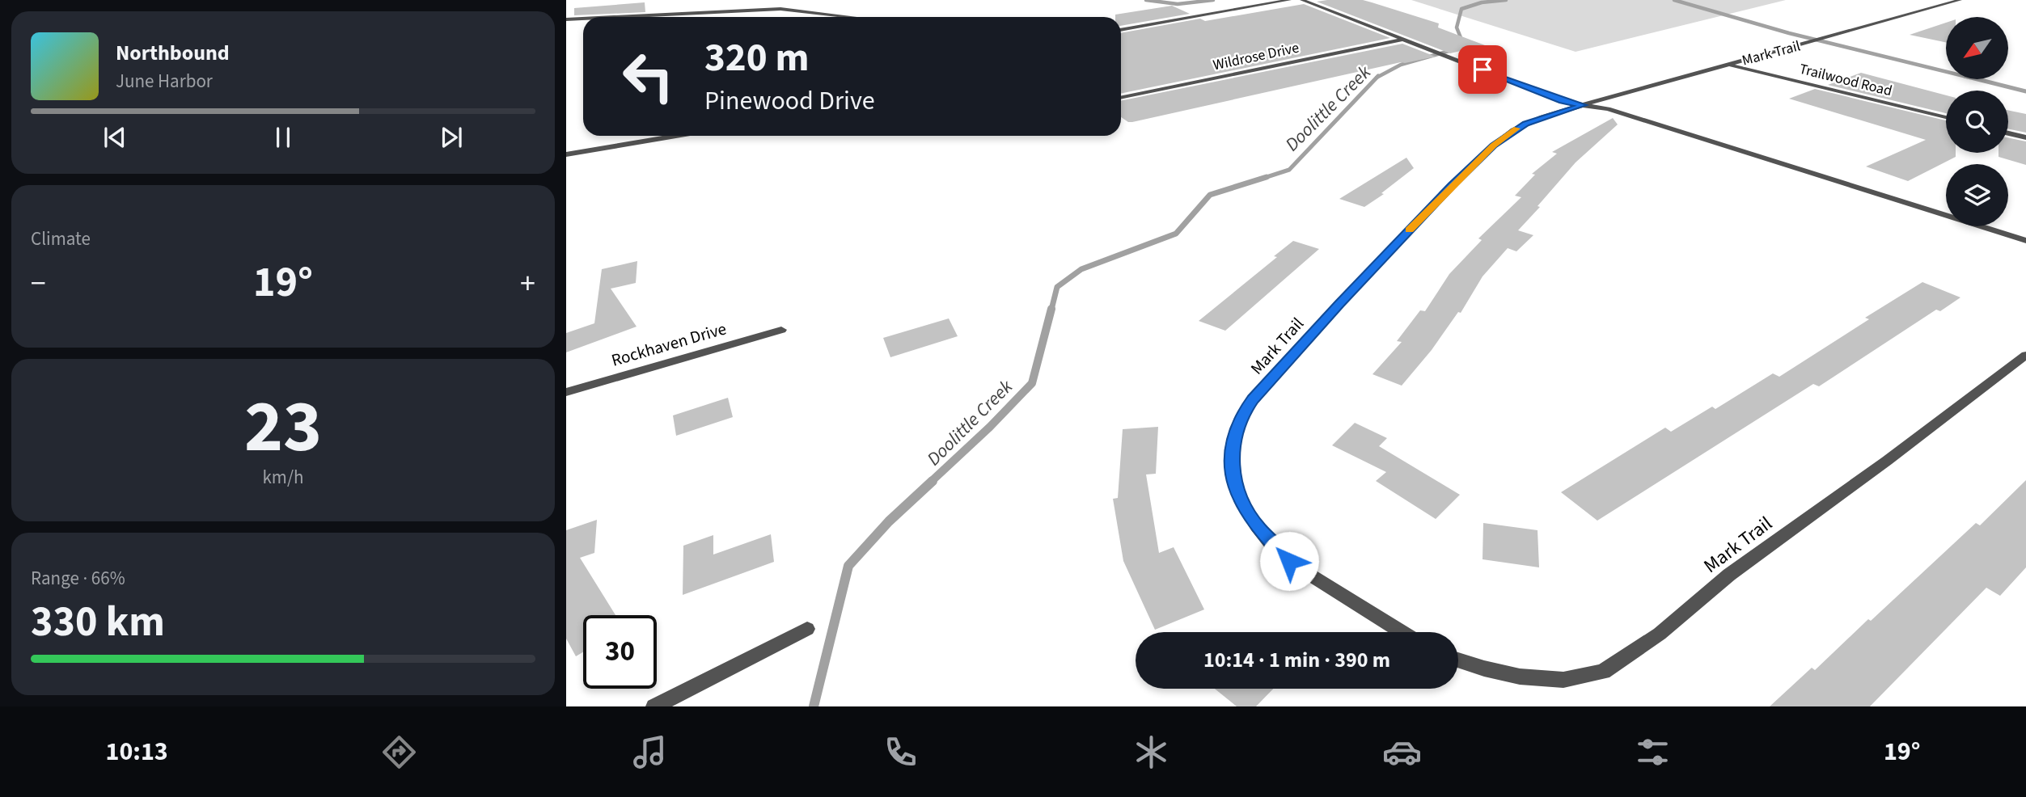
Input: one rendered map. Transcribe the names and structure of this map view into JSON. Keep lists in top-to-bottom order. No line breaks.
{"streets":{"street":["Mark Trail","Wildrose Drive","Trailwood Road","Rockhaven Drive"]},"crossings":[["Mark Trail","Trailwood Road"]],"water":["Doolittle Creek"],"north":"bottom left","page":{"turn":["320 m","Pinewood Drive"],"song":["Northbound","June Harbor"],"tile":["Climate",["23","km/h"],["Range · 66%","330 km"]],"heat":["−","19°","+"],"limit":"30","trip":"10:14 · 1 min · 390 m","tabs":["10:13","19°"]}}
